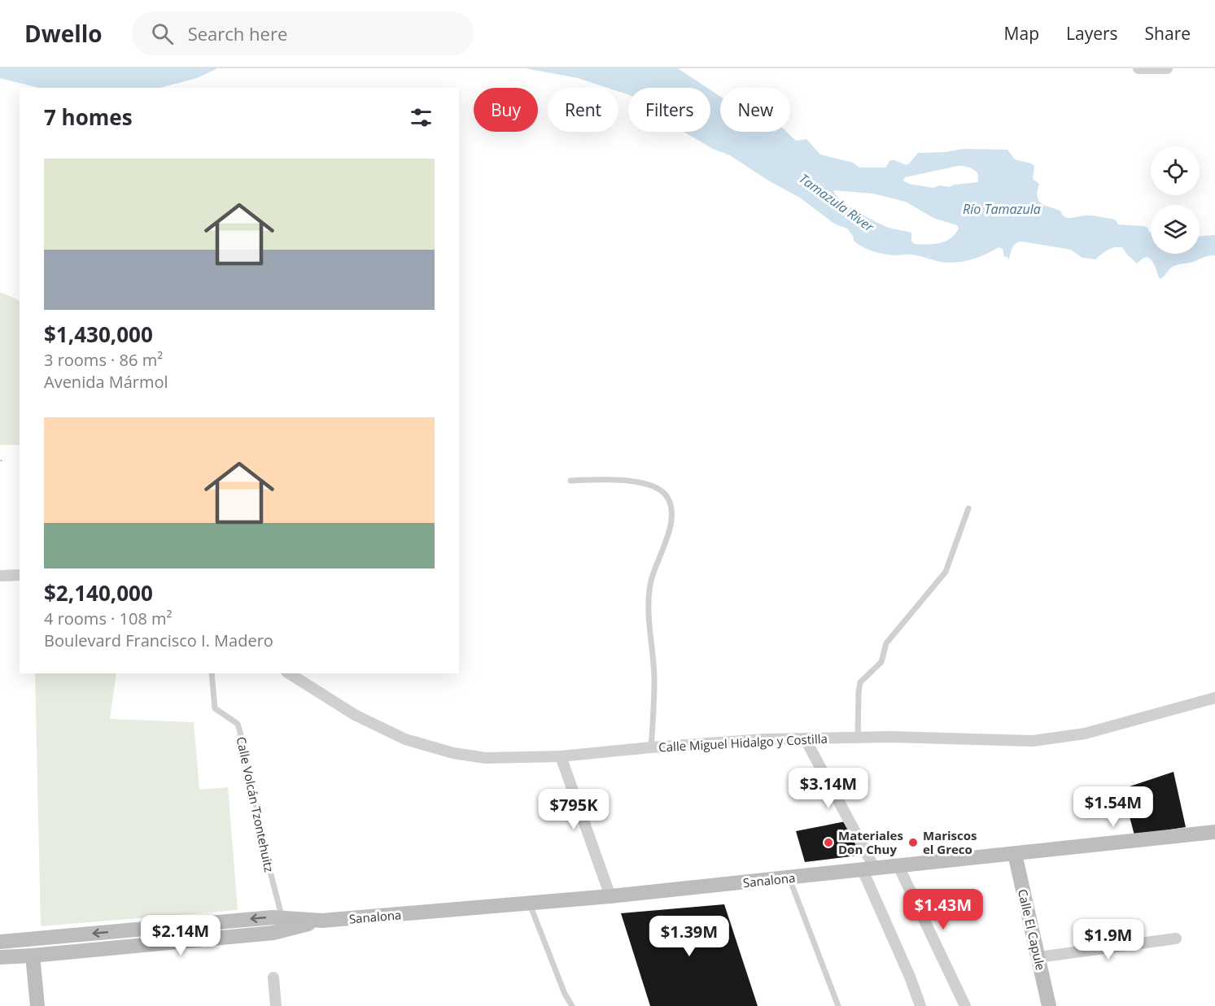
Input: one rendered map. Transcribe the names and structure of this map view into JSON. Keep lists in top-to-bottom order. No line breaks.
{"streets":{"main road":["Sanalona","Calle El Capule"],"street":["Calle Miguel Hidalgo y Costilla"],"lane":["Calle Volcán Tzontehuitz"]},"crossings":[["Sanalona","Calle El Capule"]],"water":["Tamazula River","Río Tamazula"],"places":["Materiales Don Chuy","Mariscos el Greco"],"page":{"header":"Dwello","search":"Search here","nav":["Map","Layers","Share"],"chip":["Buy","Rent","Filters","New"],"heading":"7 homes","list":[{"name":"$1,430,000","note":"3 rooms · 86 m² · Avenida Mármol"},{"name":"$2,140,000","note":"4 rooms · 108 m² · Boulevard Francisco I. Madero"}],"price":["$3.14M","$1.54M","$795K","$1.43M","$2.14M","$1.39M","$1.9M"]}}
